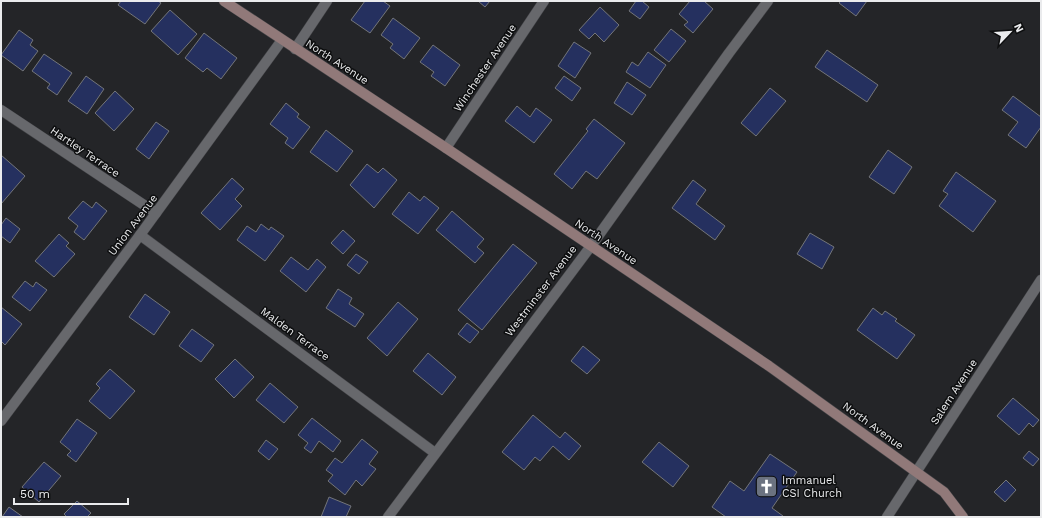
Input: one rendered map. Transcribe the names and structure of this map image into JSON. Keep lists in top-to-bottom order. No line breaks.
{"streets":{"main road":["North Avenue"],"street":["Winchester Avenue","Hartley Terrace","Union Avenue","Westminster Avenue","Malden Terrace","Salem Avenue"]},"crossings":[["North Avenue","Winchester Avenue"],["North Avenue","Union Avenue"],["North Avenue","Westminster Avenue"],["North Avenue","Salem Avenue"],["Hartley Terrace","Union Avenue"],["Union Avenue","Malden Terrace"],["Westminster Avenue","Malden Terrace"]],"places":{"church":["Immanuel CSI Church"]},"scale_bar":"50 m","north":"top right"}
